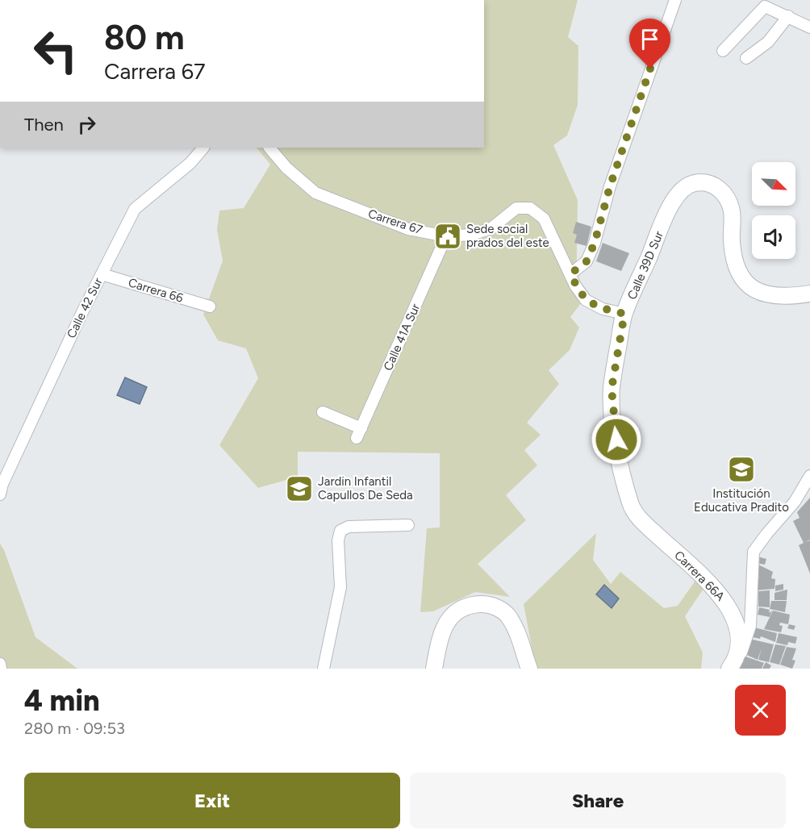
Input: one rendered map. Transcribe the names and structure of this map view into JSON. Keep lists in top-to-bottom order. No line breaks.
{"streets":{"main road":["Calle 39D Sur","Carrera 66A"],"street":["Carrera 67","Carrera 66","Calle 42 Sur","Calle 41A Sur"]},"crossings":[["Carrera 67","Calle 39D Sur"],["Carrera 67","Calle 41A Sur"],["Calle 39D Sur","Carrera 66A"],["Carrera 66","Calle 42 Sur"]],"places":{"public building":["Sede social prados del este"],"school or university":["Institución Educativa Pradito","Jardin Infantil Capullos De Seda"]},"north":"bottom right","page":{"turn":["80 m","Carrera 67"],"then":"Then","heading":["4 min","280 m · 09:53"],"buttons":["Exit","Share"]}}
